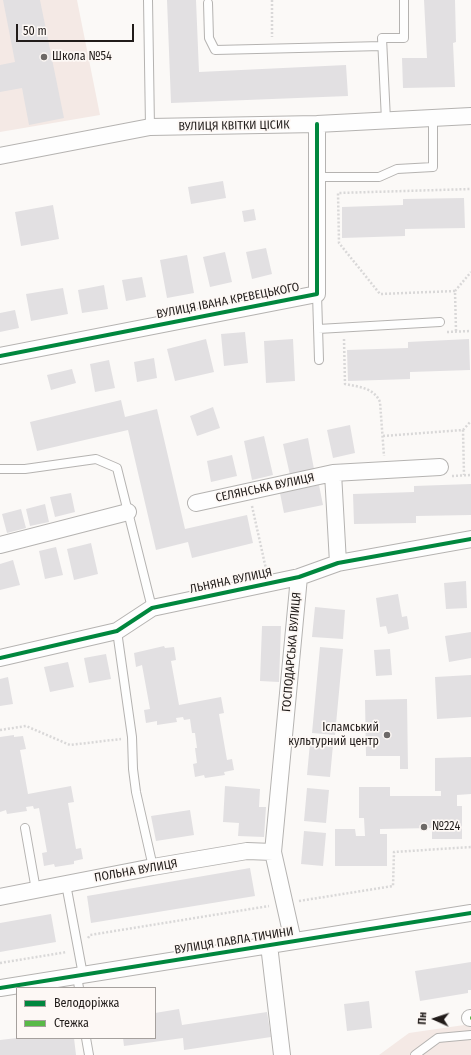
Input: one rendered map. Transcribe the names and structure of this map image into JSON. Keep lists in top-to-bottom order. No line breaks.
{"streets":{"street":["ВУЛИЦЯ КВІТКИ ЦІСИК","ВУЛИЦЯ ІВАНА КРЕВЕЦЬКОГО","СЕЛЯНСЬКА ВУЛИЦЯ","ЛЬНЯНА ВУЛИЦЯ","ГОСПОДАРСЬКА ВУЛИЦЯ","ПОЛЬНА ВУЛИЦЯ","ВУЛИЦЯ ПАВЛА ТИЧИНИ"]},"crossings":[["ВУЛИЦЯ КВІТКИ ЦІСИК","ВУЛИЦЯ ІВАНА КРЕВЕЦЬКОГО"],["ЛЬНЯНА ВУЛИЦЯ","ГОСПОДАРСЬКА ВУЛИЦЯ"],["ГОСПОДАРСЬКА ВУЛИЦЯ","ПОЛЬНА ВУЛИЦЯ"],["ГОСПОДАРСЬКА ВУЛИЦЯ","ВУЛИЦЯ ПАВЛА ТИЧИНИ"]],"places":["Школа №54","Ісламський культурний центр","№224"],"legend":["Велодоріжка","Стежка"],"scale_bar":"50 m","north":"left"}
